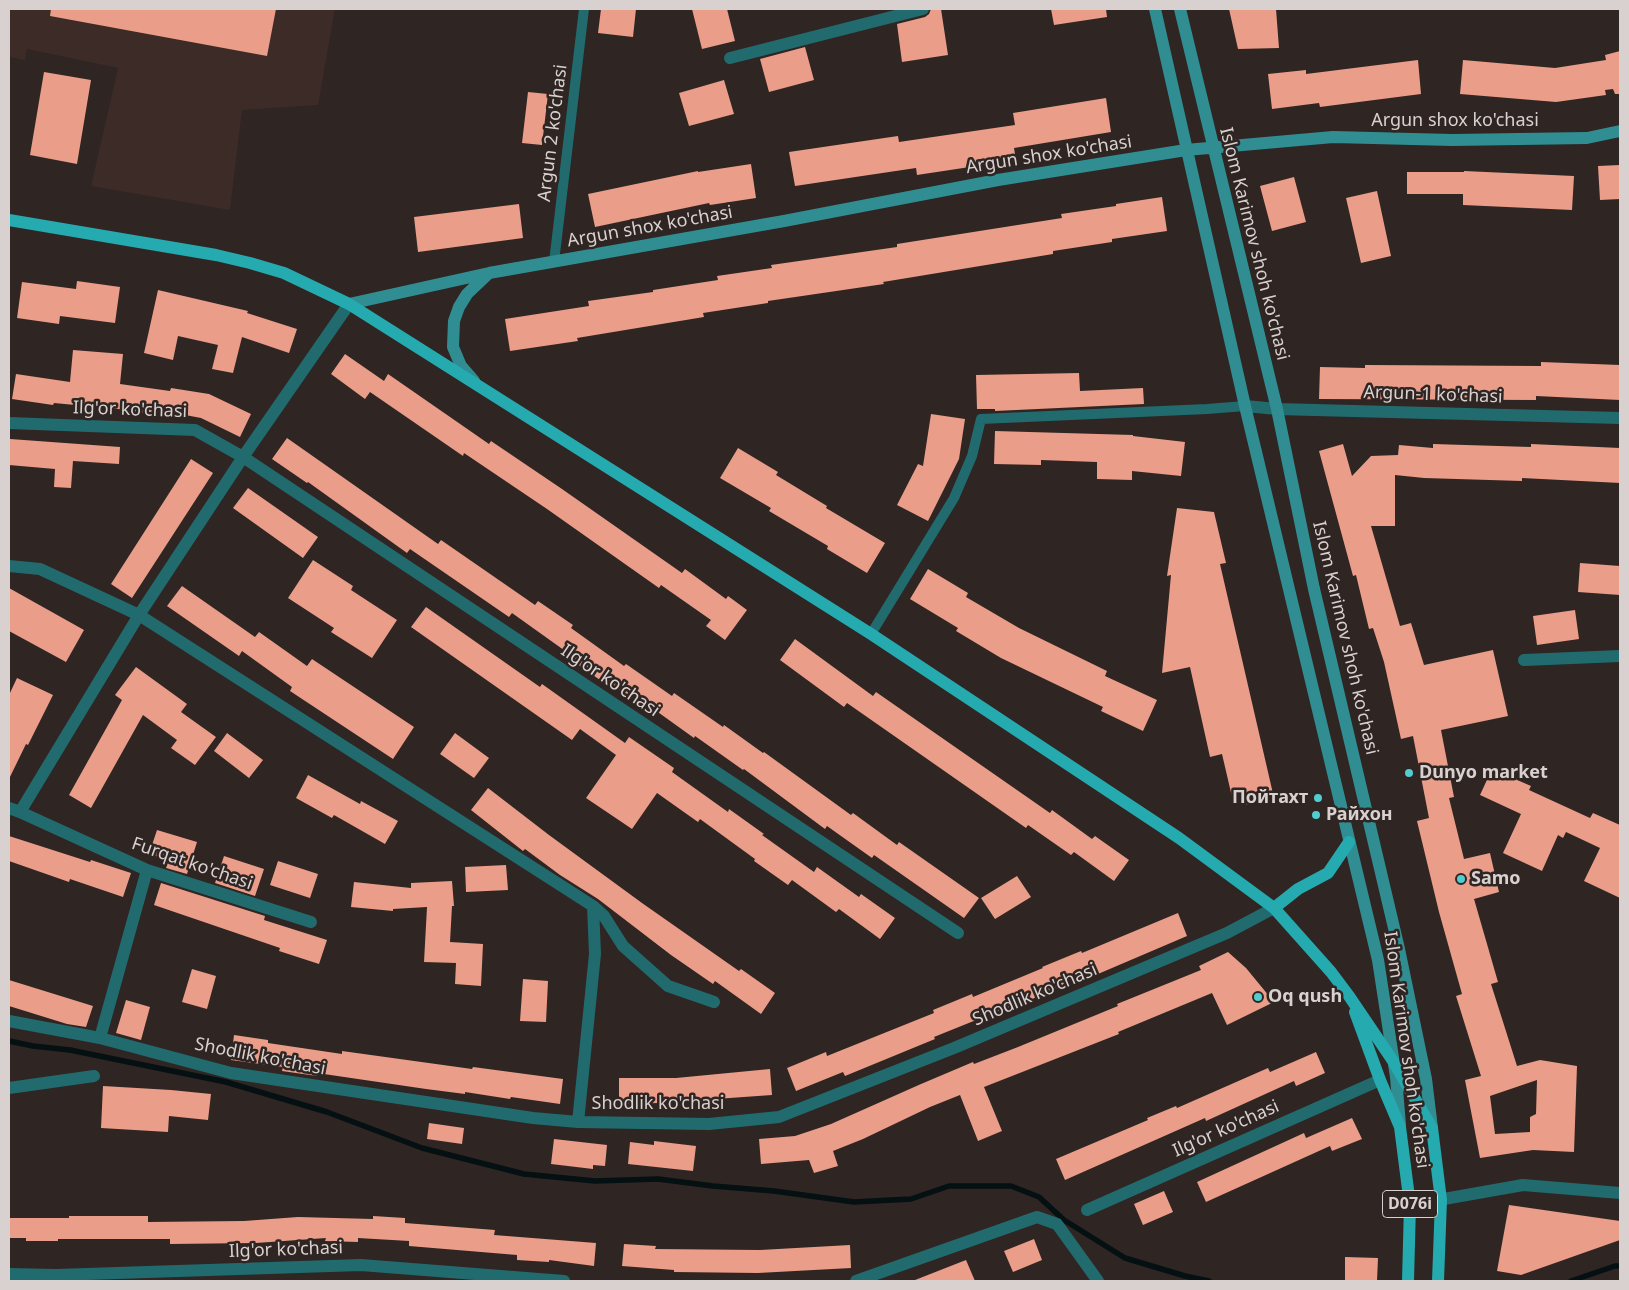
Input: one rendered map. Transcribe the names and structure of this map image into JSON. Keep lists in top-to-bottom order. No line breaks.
{"streets":{"main road":["Argun shox ko'chasi","Islom Karimov shoh ko'chasi","D076i"],"street":["Argun-1 ko'chasi","Ilg'or ko'chasi","Furqat ko'chasi","Shodlik ko'chasi"],"lane":["Argun 2 ko'chasi"]},"crossings":[["Argun shox ko'chasi","Argun 2 ko'chasi"],["Argun shox ko'chasi","Islom Karimov shoh ko'chasi"],["Islom Karimov shoh ko'chasi","Argun-1 ko'chasi"]],"places":["Dunyo market","Пойтахт","Райхон","Samo","Oq qush"]}
